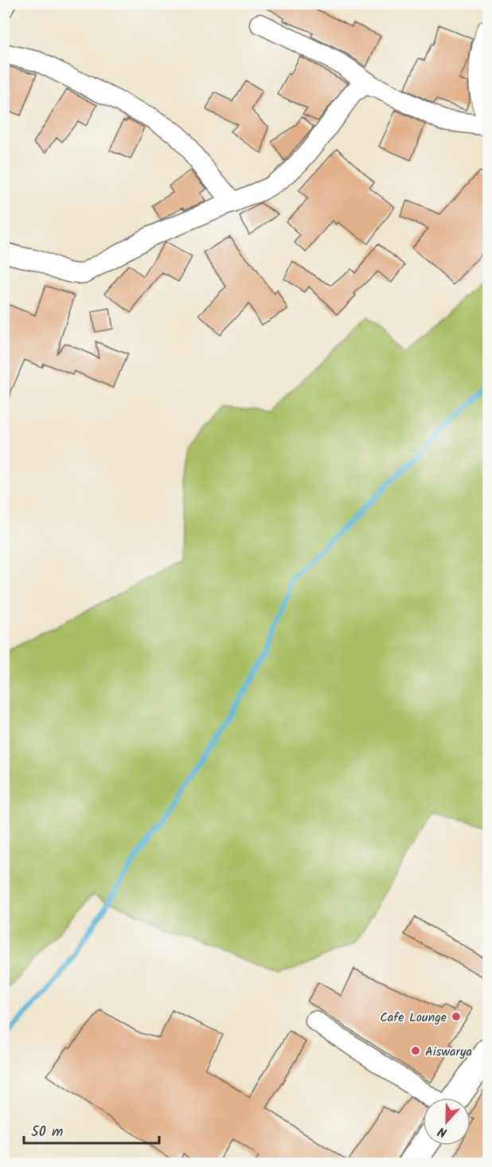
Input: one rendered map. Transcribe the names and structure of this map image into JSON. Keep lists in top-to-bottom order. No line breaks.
{"places":["Cafe Lounge","Aiswarya"],"scale_bar":"50 m","north":"bottom"}
